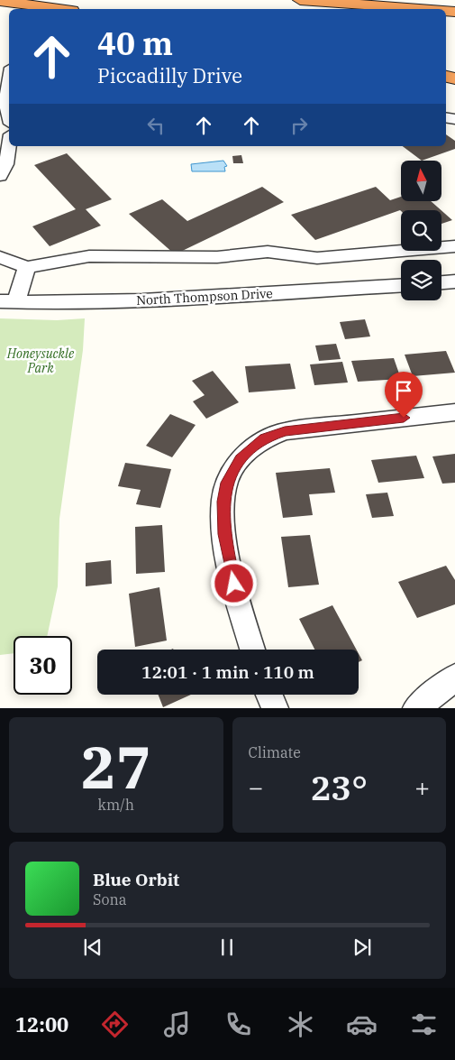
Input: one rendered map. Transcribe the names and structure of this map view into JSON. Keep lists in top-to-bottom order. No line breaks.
{"streets":{"street":["North Thompson Drive"]},"parks":["Honeysuckle Park"],"north":"top","page":{"turn":["40 m","Piccadilly Drive"],"limit":"30","trip":"12:01 · 1 min · 110 m","tile":[["27","km/h"],"Climate"],"heat":["−","23°","+"],"song":["Blue Orbit","Sona"],"tabs":"12:00"}}
